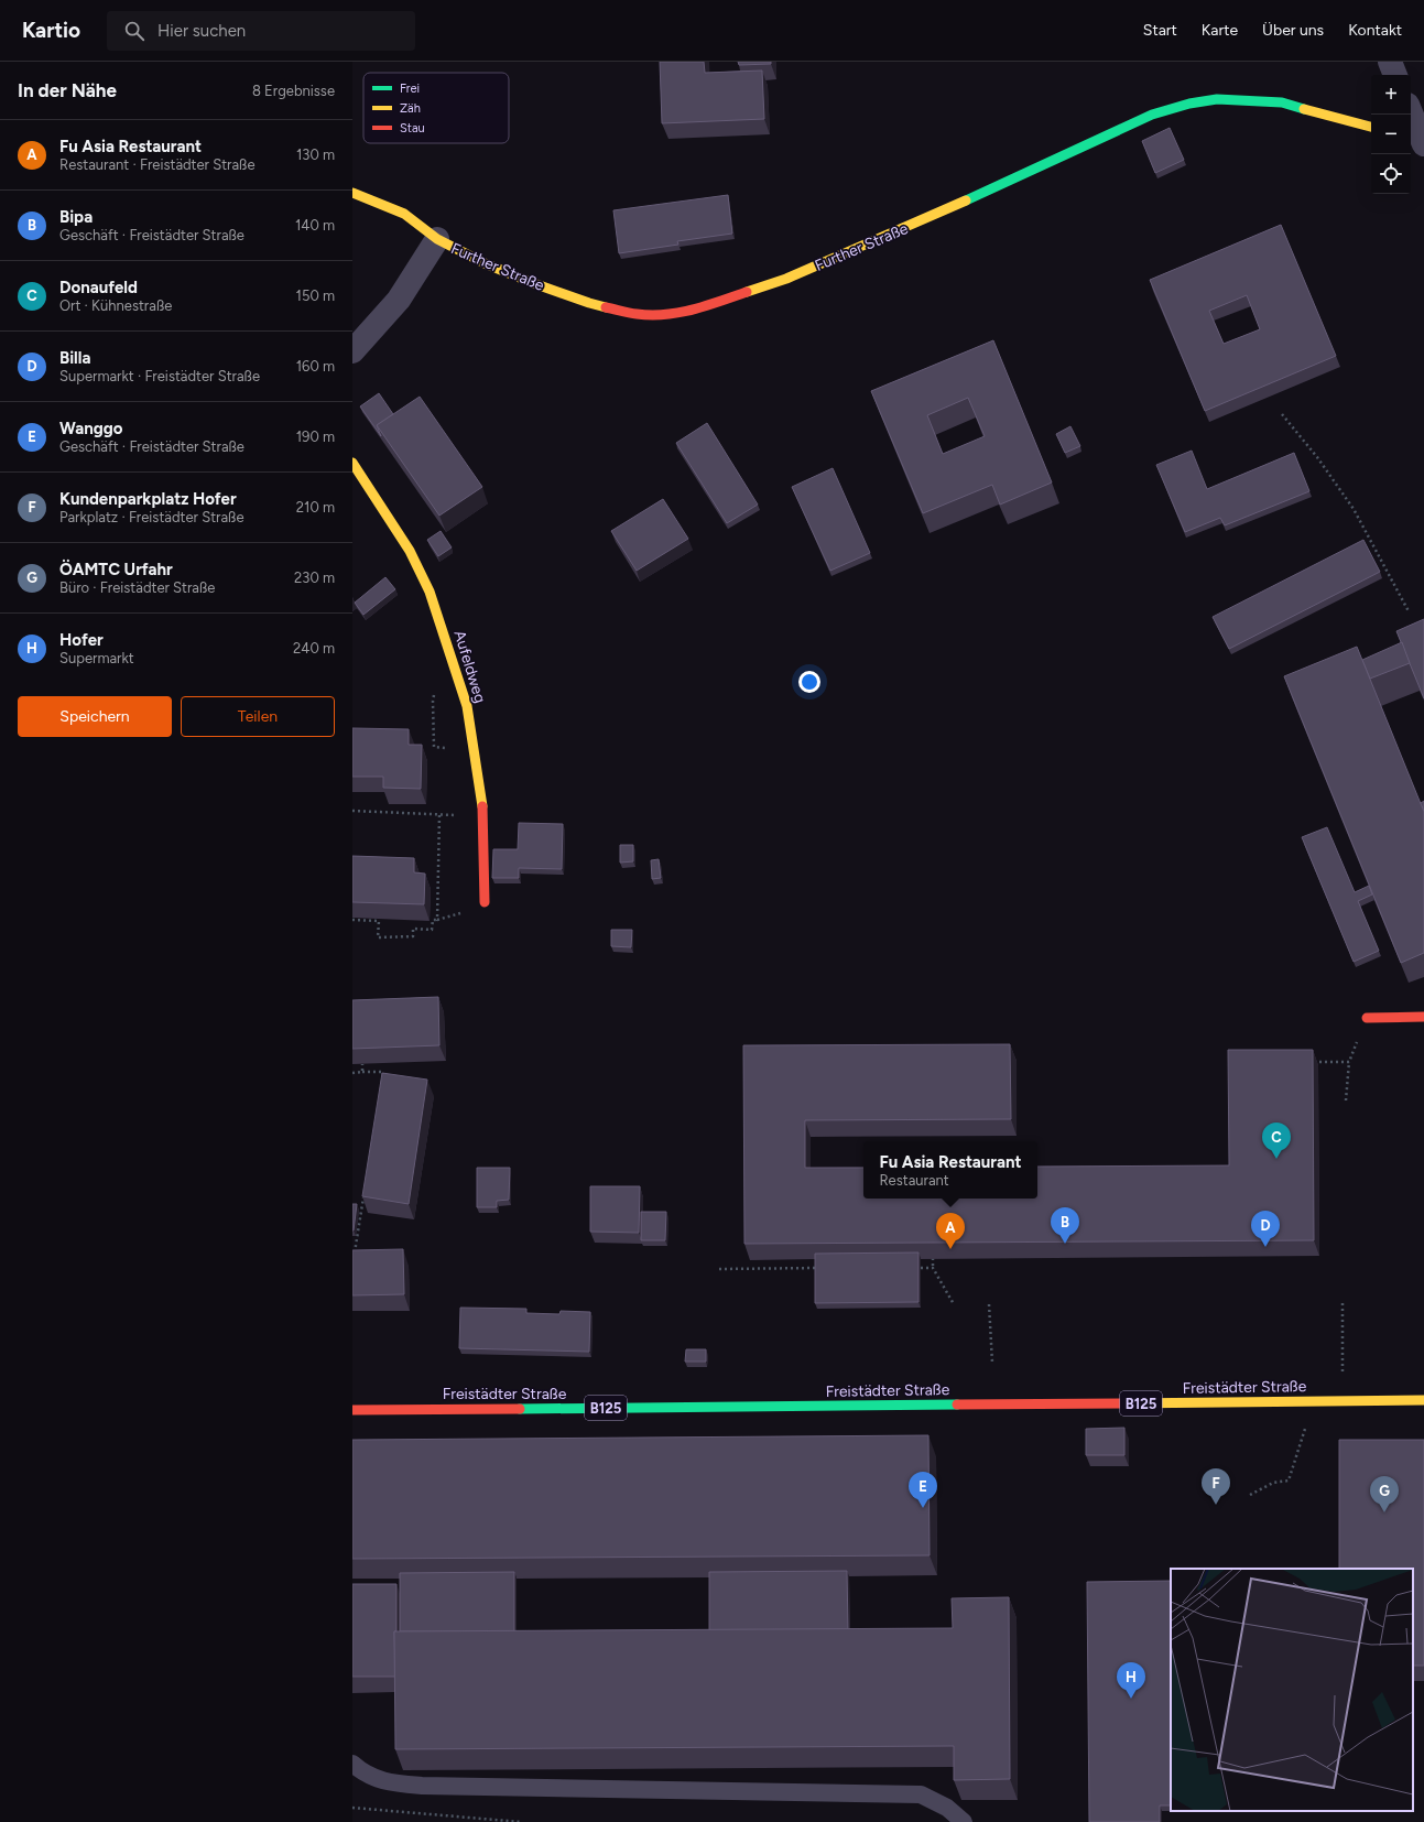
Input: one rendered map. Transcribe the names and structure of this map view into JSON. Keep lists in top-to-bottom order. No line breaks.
{"streets":{"street":["Further Straße","Aufeldweg","Freistädter Straße","B125"]},"legend":["Frei","Zäh","Stau"],"page":{"header":"Kartio","search":"Hier suchen","nav":["Start","Karte","Über uns","Kontakt"],"heading":["In der Nähe","8 Ergebnisse"],"map_buttons":["+","−"],"list":[{"mark":"A","name":"Fu Asia Restaurant","note":"Restaurant · Freistädter Straße","value":"130 m"},{"mark":"B","name":"Bipa","note":"Geschäft · Freistädter Straße","value":"140 m"},{"mark":"C","name":"Donaufeld","note":"Ort · Kühnestraße","value":"150 m"},{"mark":"D","name":"Billa","note":"Supermarkt · Freistädter Straße","value":"160 m"},{"mark":"E","name":"Wanggo","note":"Geschäft · Freistädter Straße","value":"190 m"},{"mark":"F","name":"Kundenparkplatz Hofer","note":"Parkplatz · Freistädter Straße","value":"210 m"},{"mark":"G","name":"ÖAMTC Urfahr","note":"Büro · Freistädter Straße","value":"230 m"},{"mark":"H","name":"Hofer","note":"Supermarkt","value":"240 m"}],"buttons":["Speichern","Teilen"],"pins":["C","B","D","A","F","E","G","H"],"popup":["Fu Asia Restaurant","Restaurant"]}}
